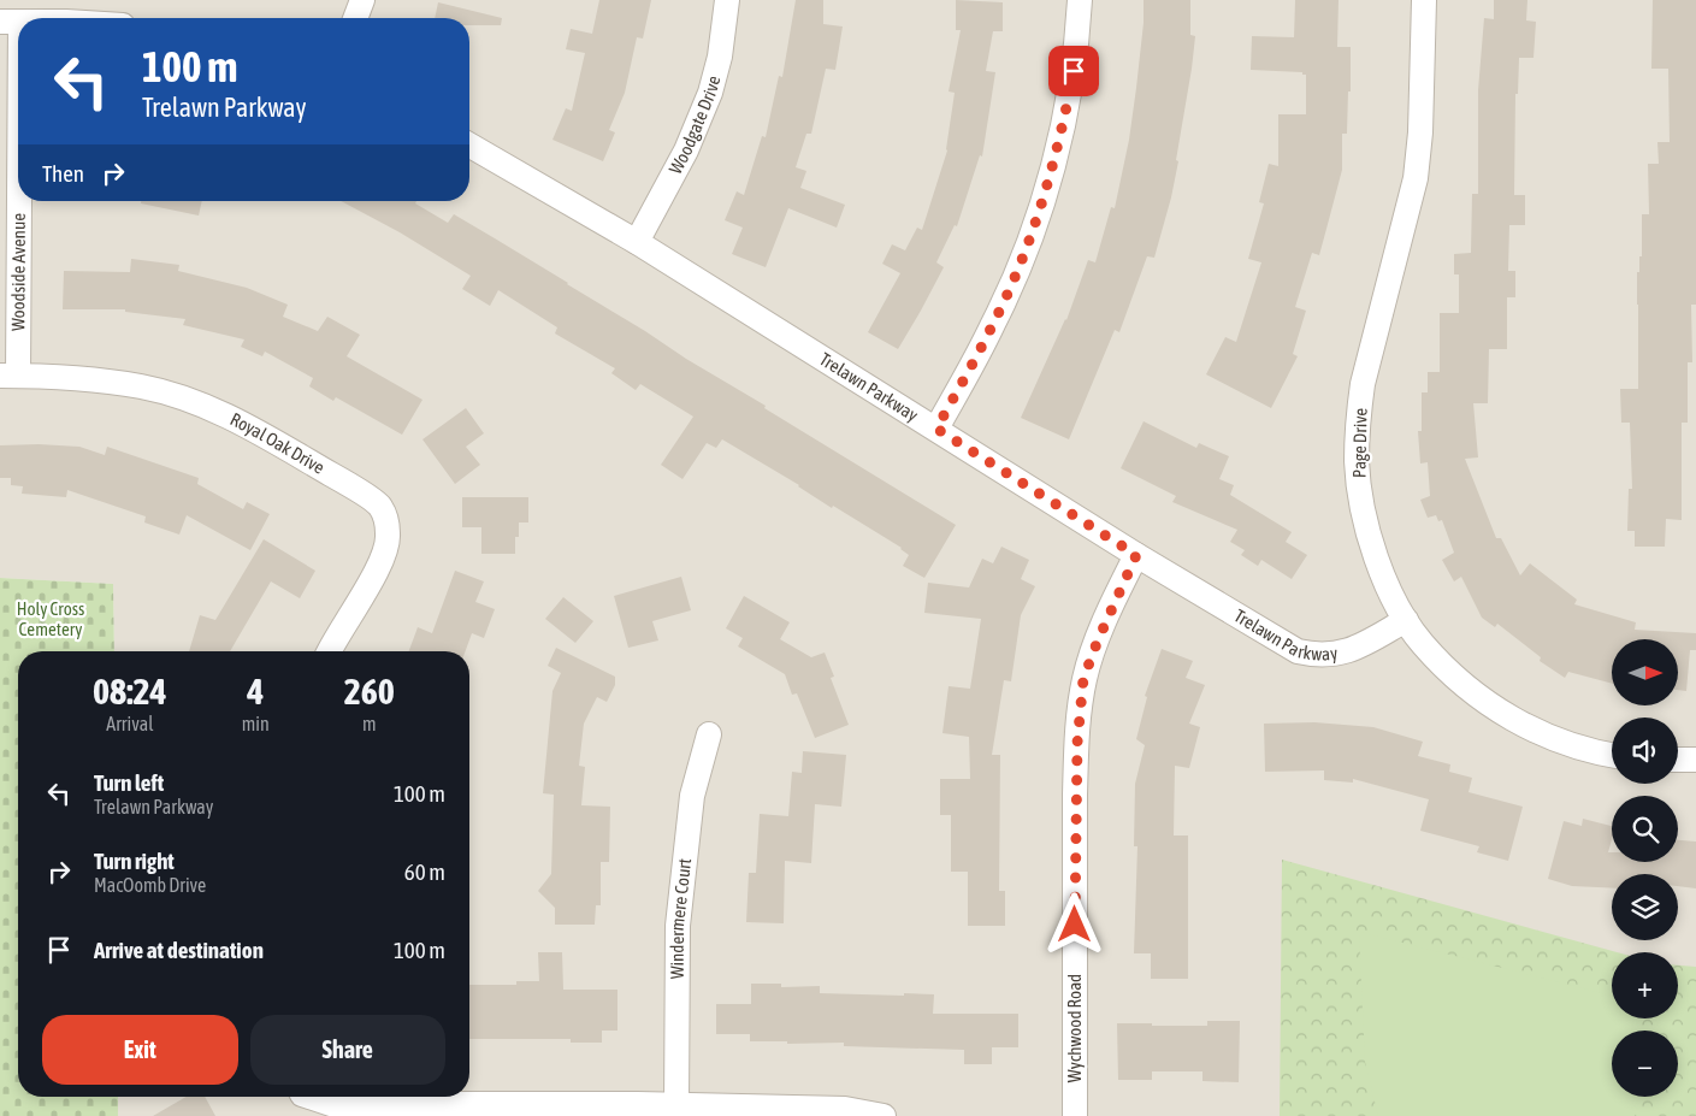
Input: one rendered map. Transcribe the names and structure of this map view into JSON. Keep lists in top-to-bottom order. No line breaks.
{"streets":{"street":["Woodgate Drive","Woodside Avenue","Trelawn Parkway","Page Drive","Royal Oak Drive","Windermere Court","Wychwood Road"]},"crossings":[["Woodgate Drive","Trelawn Parkway"],["Woodside Avenue","Royal Oak Drive"],["Trelawn Parkway","Page Drive"],["Trelawn Parkway","Wychwood Road"]],"parks":["Holy Cross Cemetery"],"north":"right","page":{"turn":["100 m","Trelawn Parkway"],"then":"Then","map_buttons":["+","−"],"eta":["08:24","Arrival","4","min","260","m"],"list":[{"name":"Turn left","note":"Trelawn Parkway","value":"100 m"},{"name":"Turn right","note":"MacOomb Drive","value":"60 m"},{"name":"Arrive at destination","value":"100 m"}],"buttons":["Exit","Share"]}}
